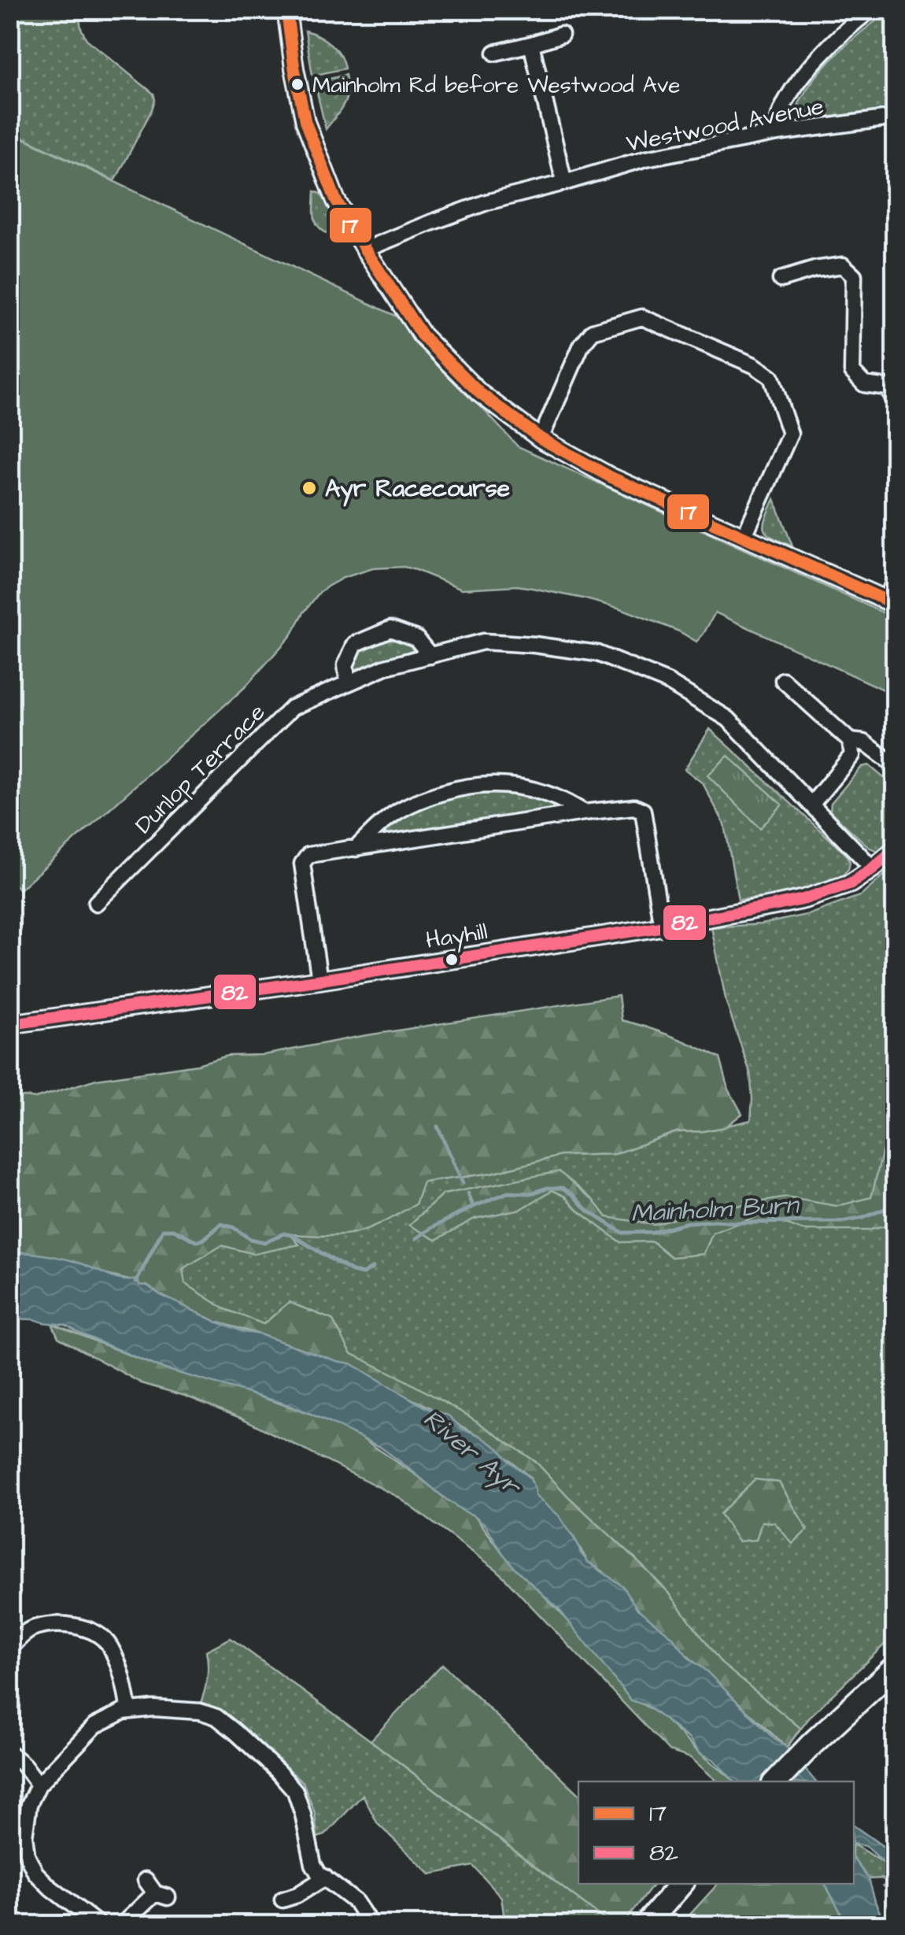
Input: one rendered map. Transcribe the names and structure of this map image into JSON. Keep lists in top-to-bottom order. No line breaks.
{"streets":{"street":["Westwood Avenue","Dunlop Terrace","Hayhill"]},"crossings":[["Dunlop Terrace","Hayhill"]],"water":["Mainholm Burn","River Ayr"],"places":["Mainholm Rd before Westwood Ave","Ayr Racecourse"],"lines":["transit line 17","transit line 82"],"legend":["17","82"]}
